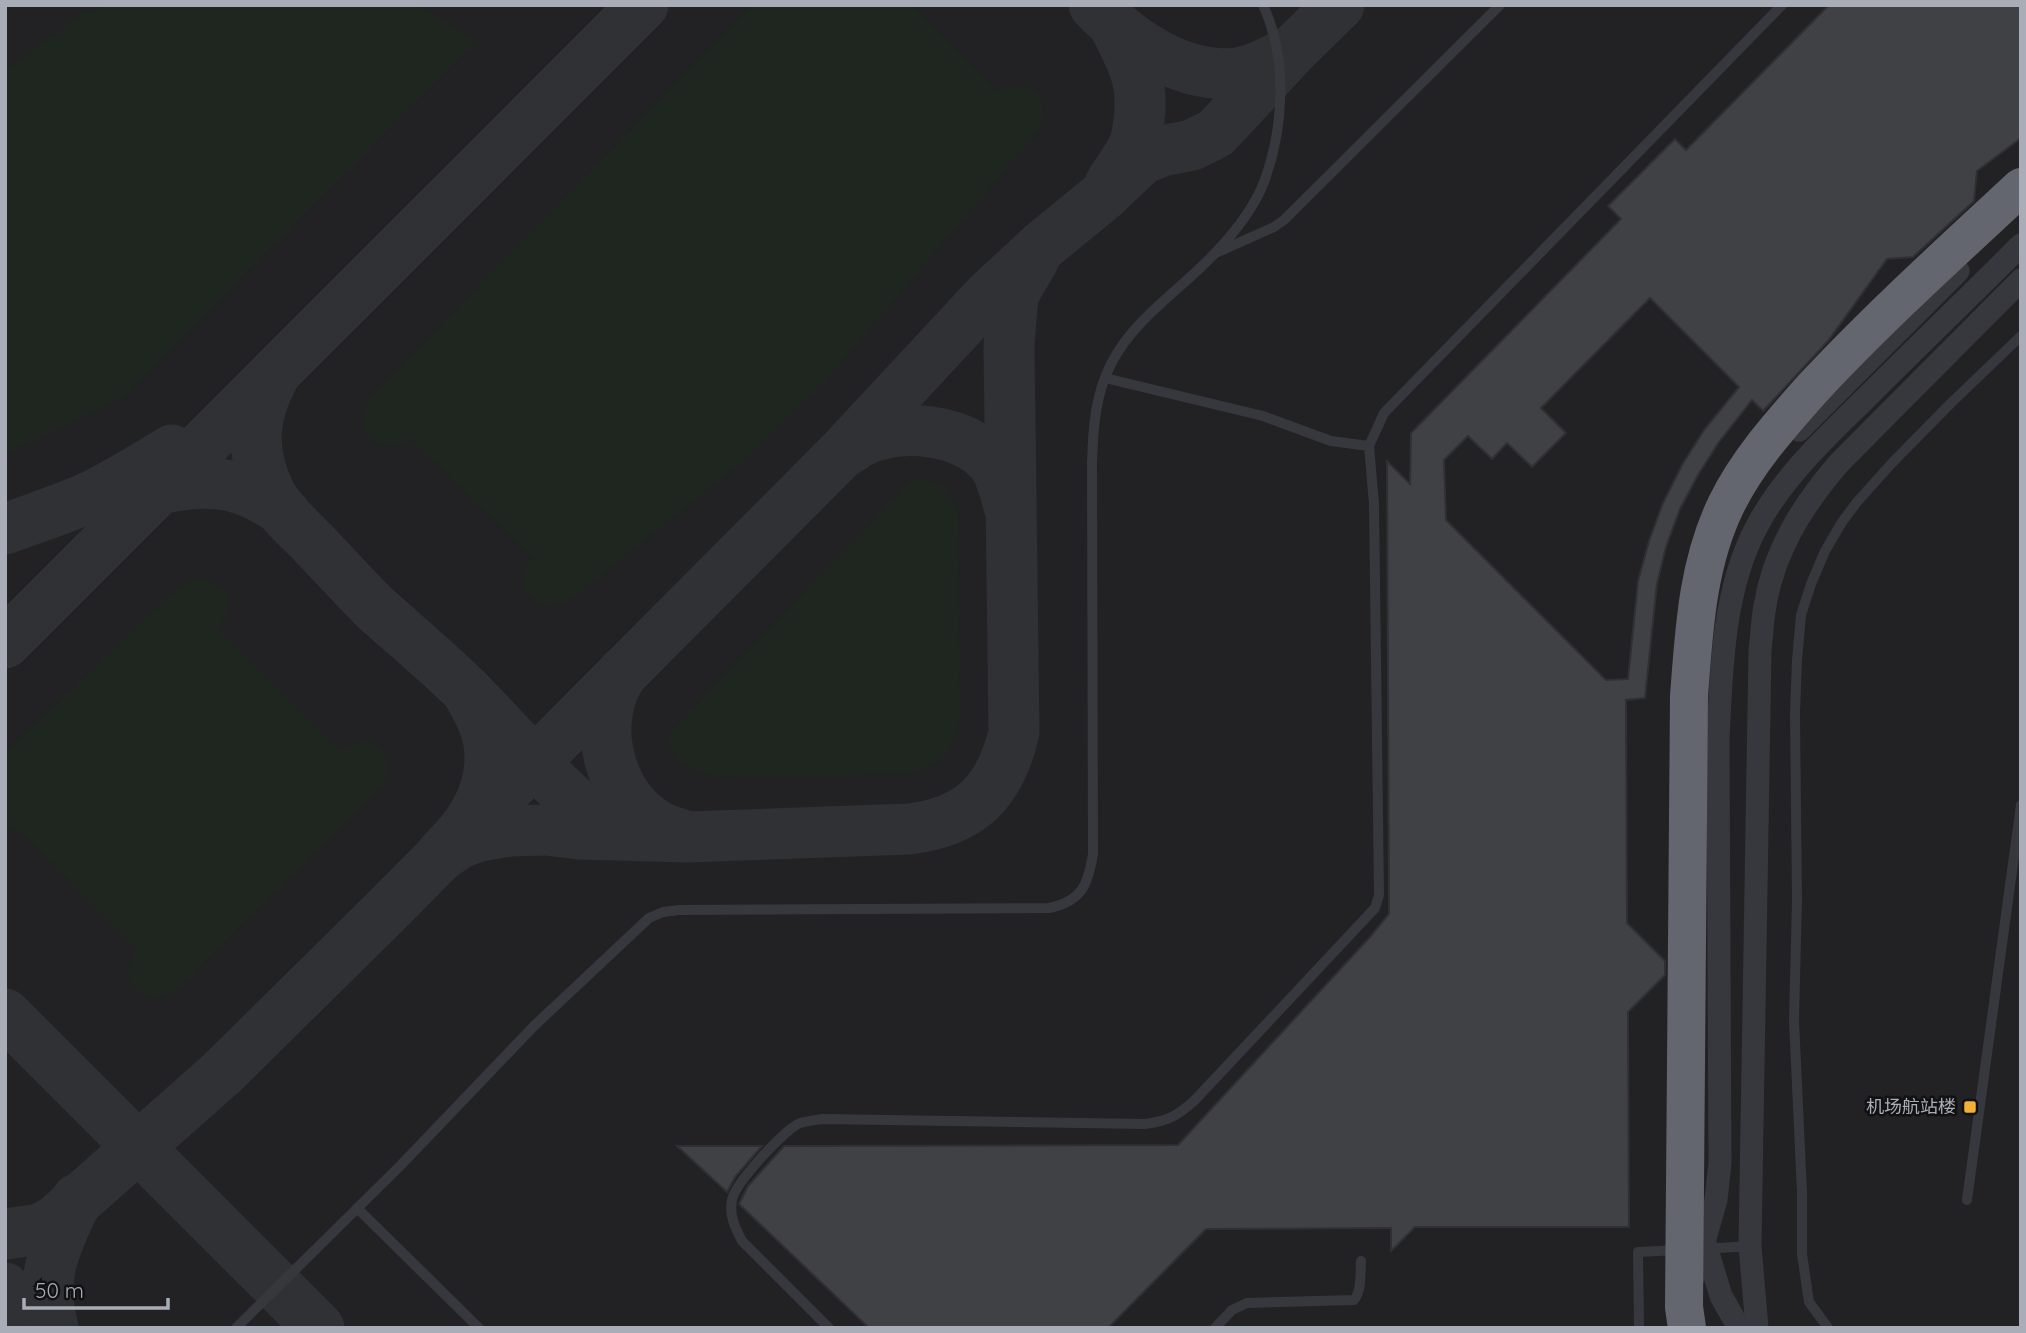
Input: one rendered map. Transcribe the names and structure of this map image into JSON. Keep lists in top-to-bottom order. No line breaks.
{"places":{"transit":["机场航站楼"]},"scale_bar":"50 m"}
